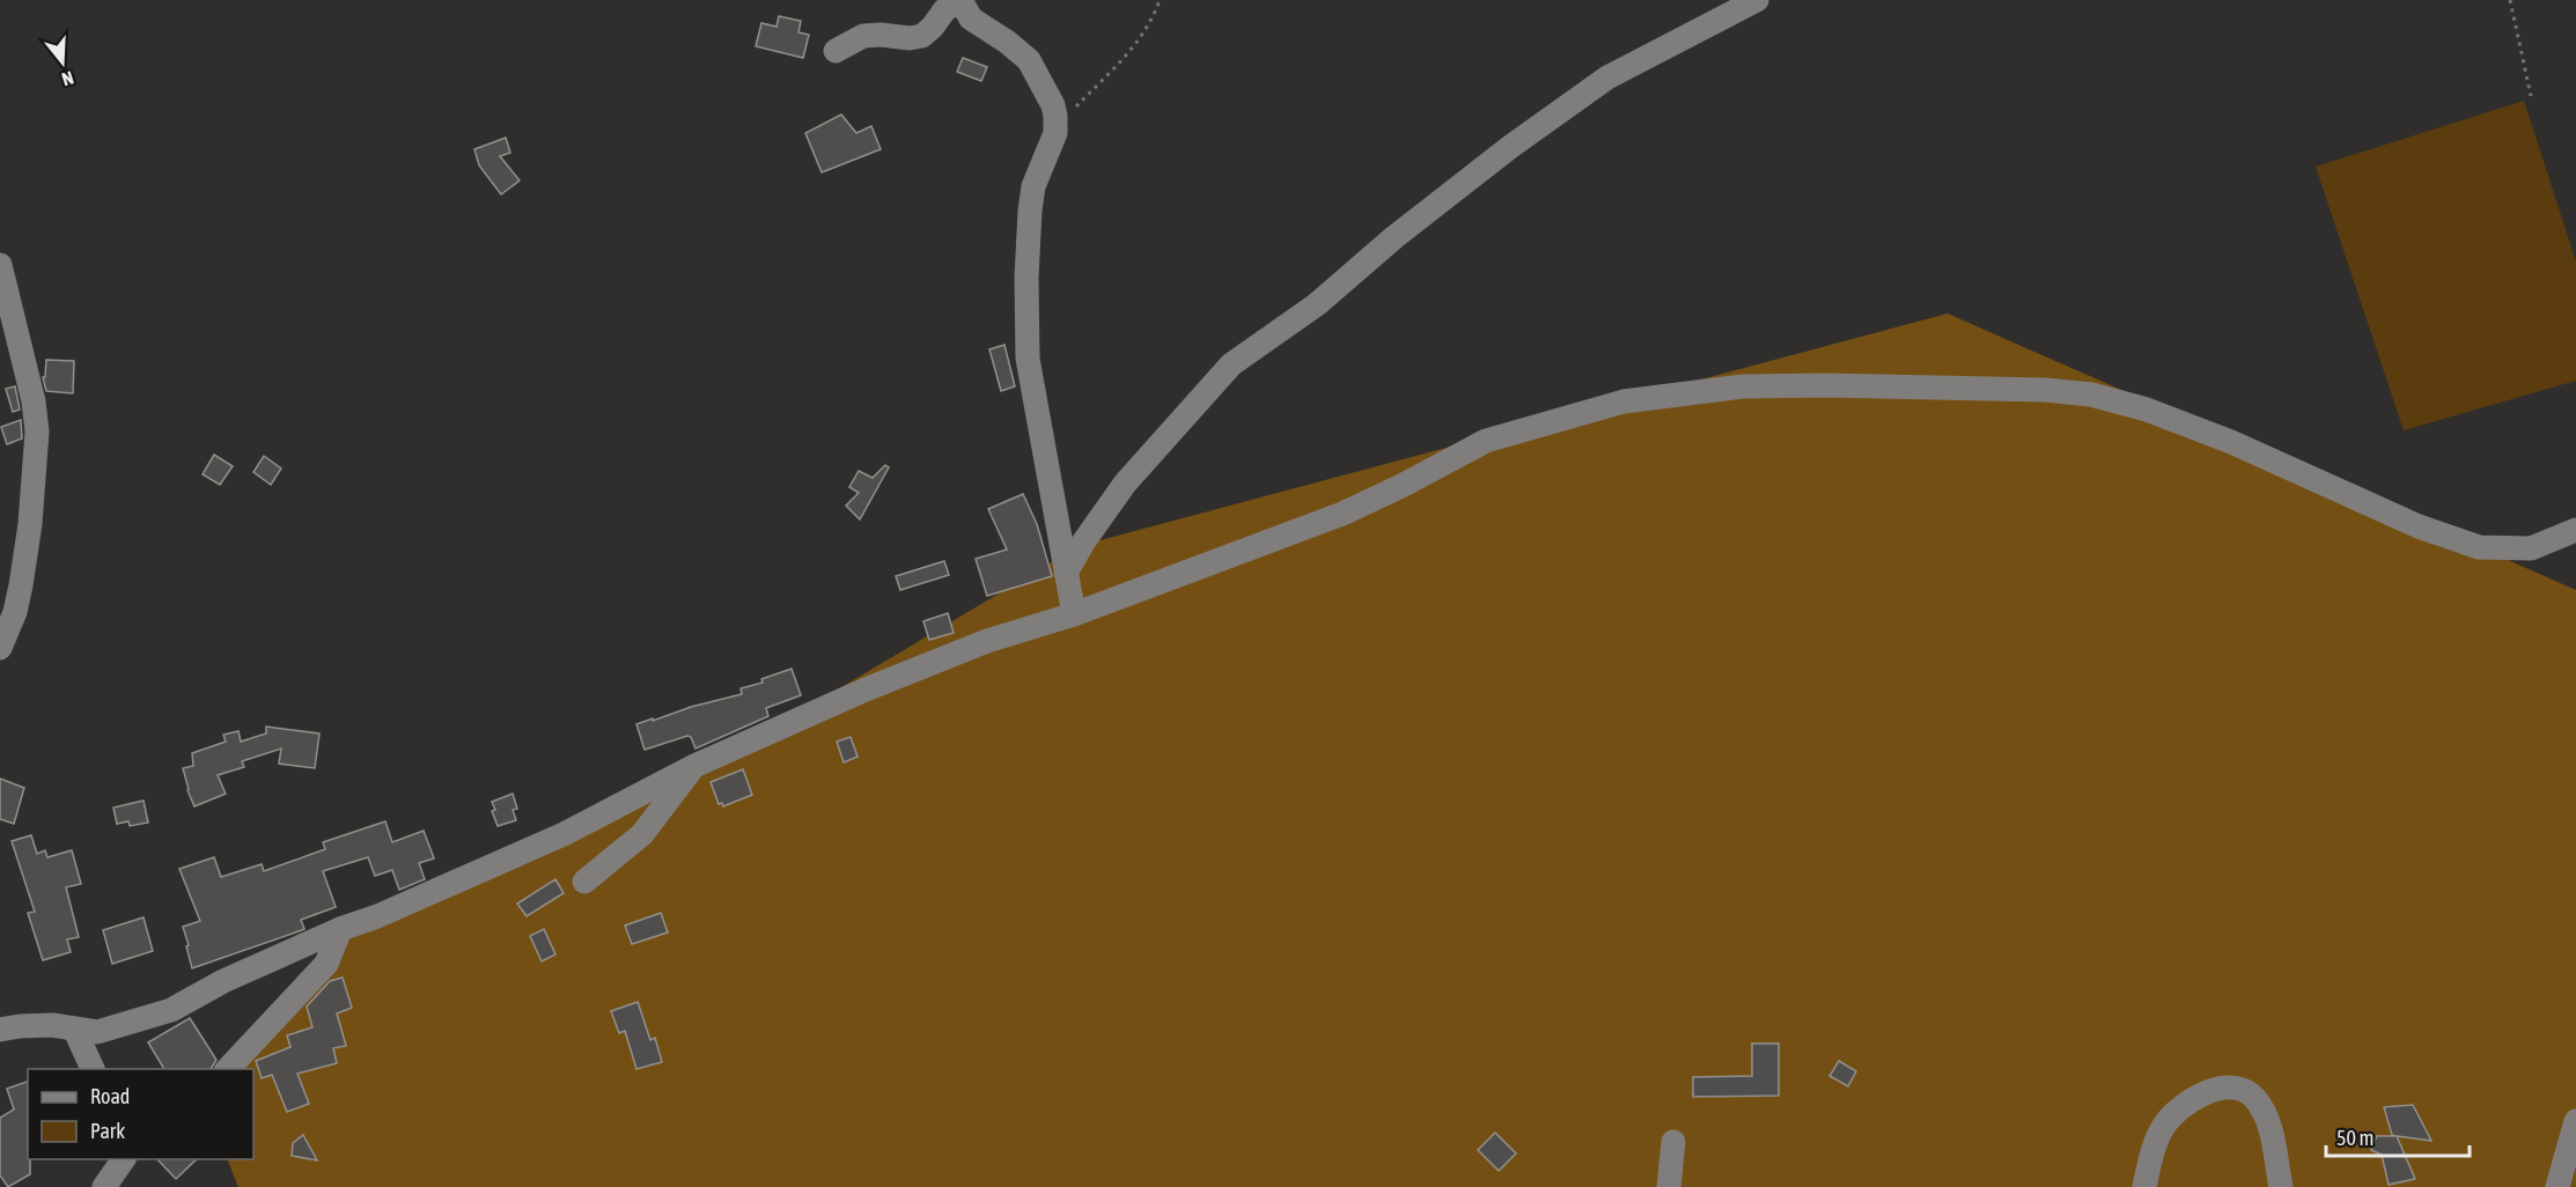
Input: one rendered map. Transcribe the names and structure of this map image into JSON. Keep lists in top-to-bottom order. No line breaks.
{"legend":["Road","Park"],"scale_bar":"50 m","north":"bottom"}
